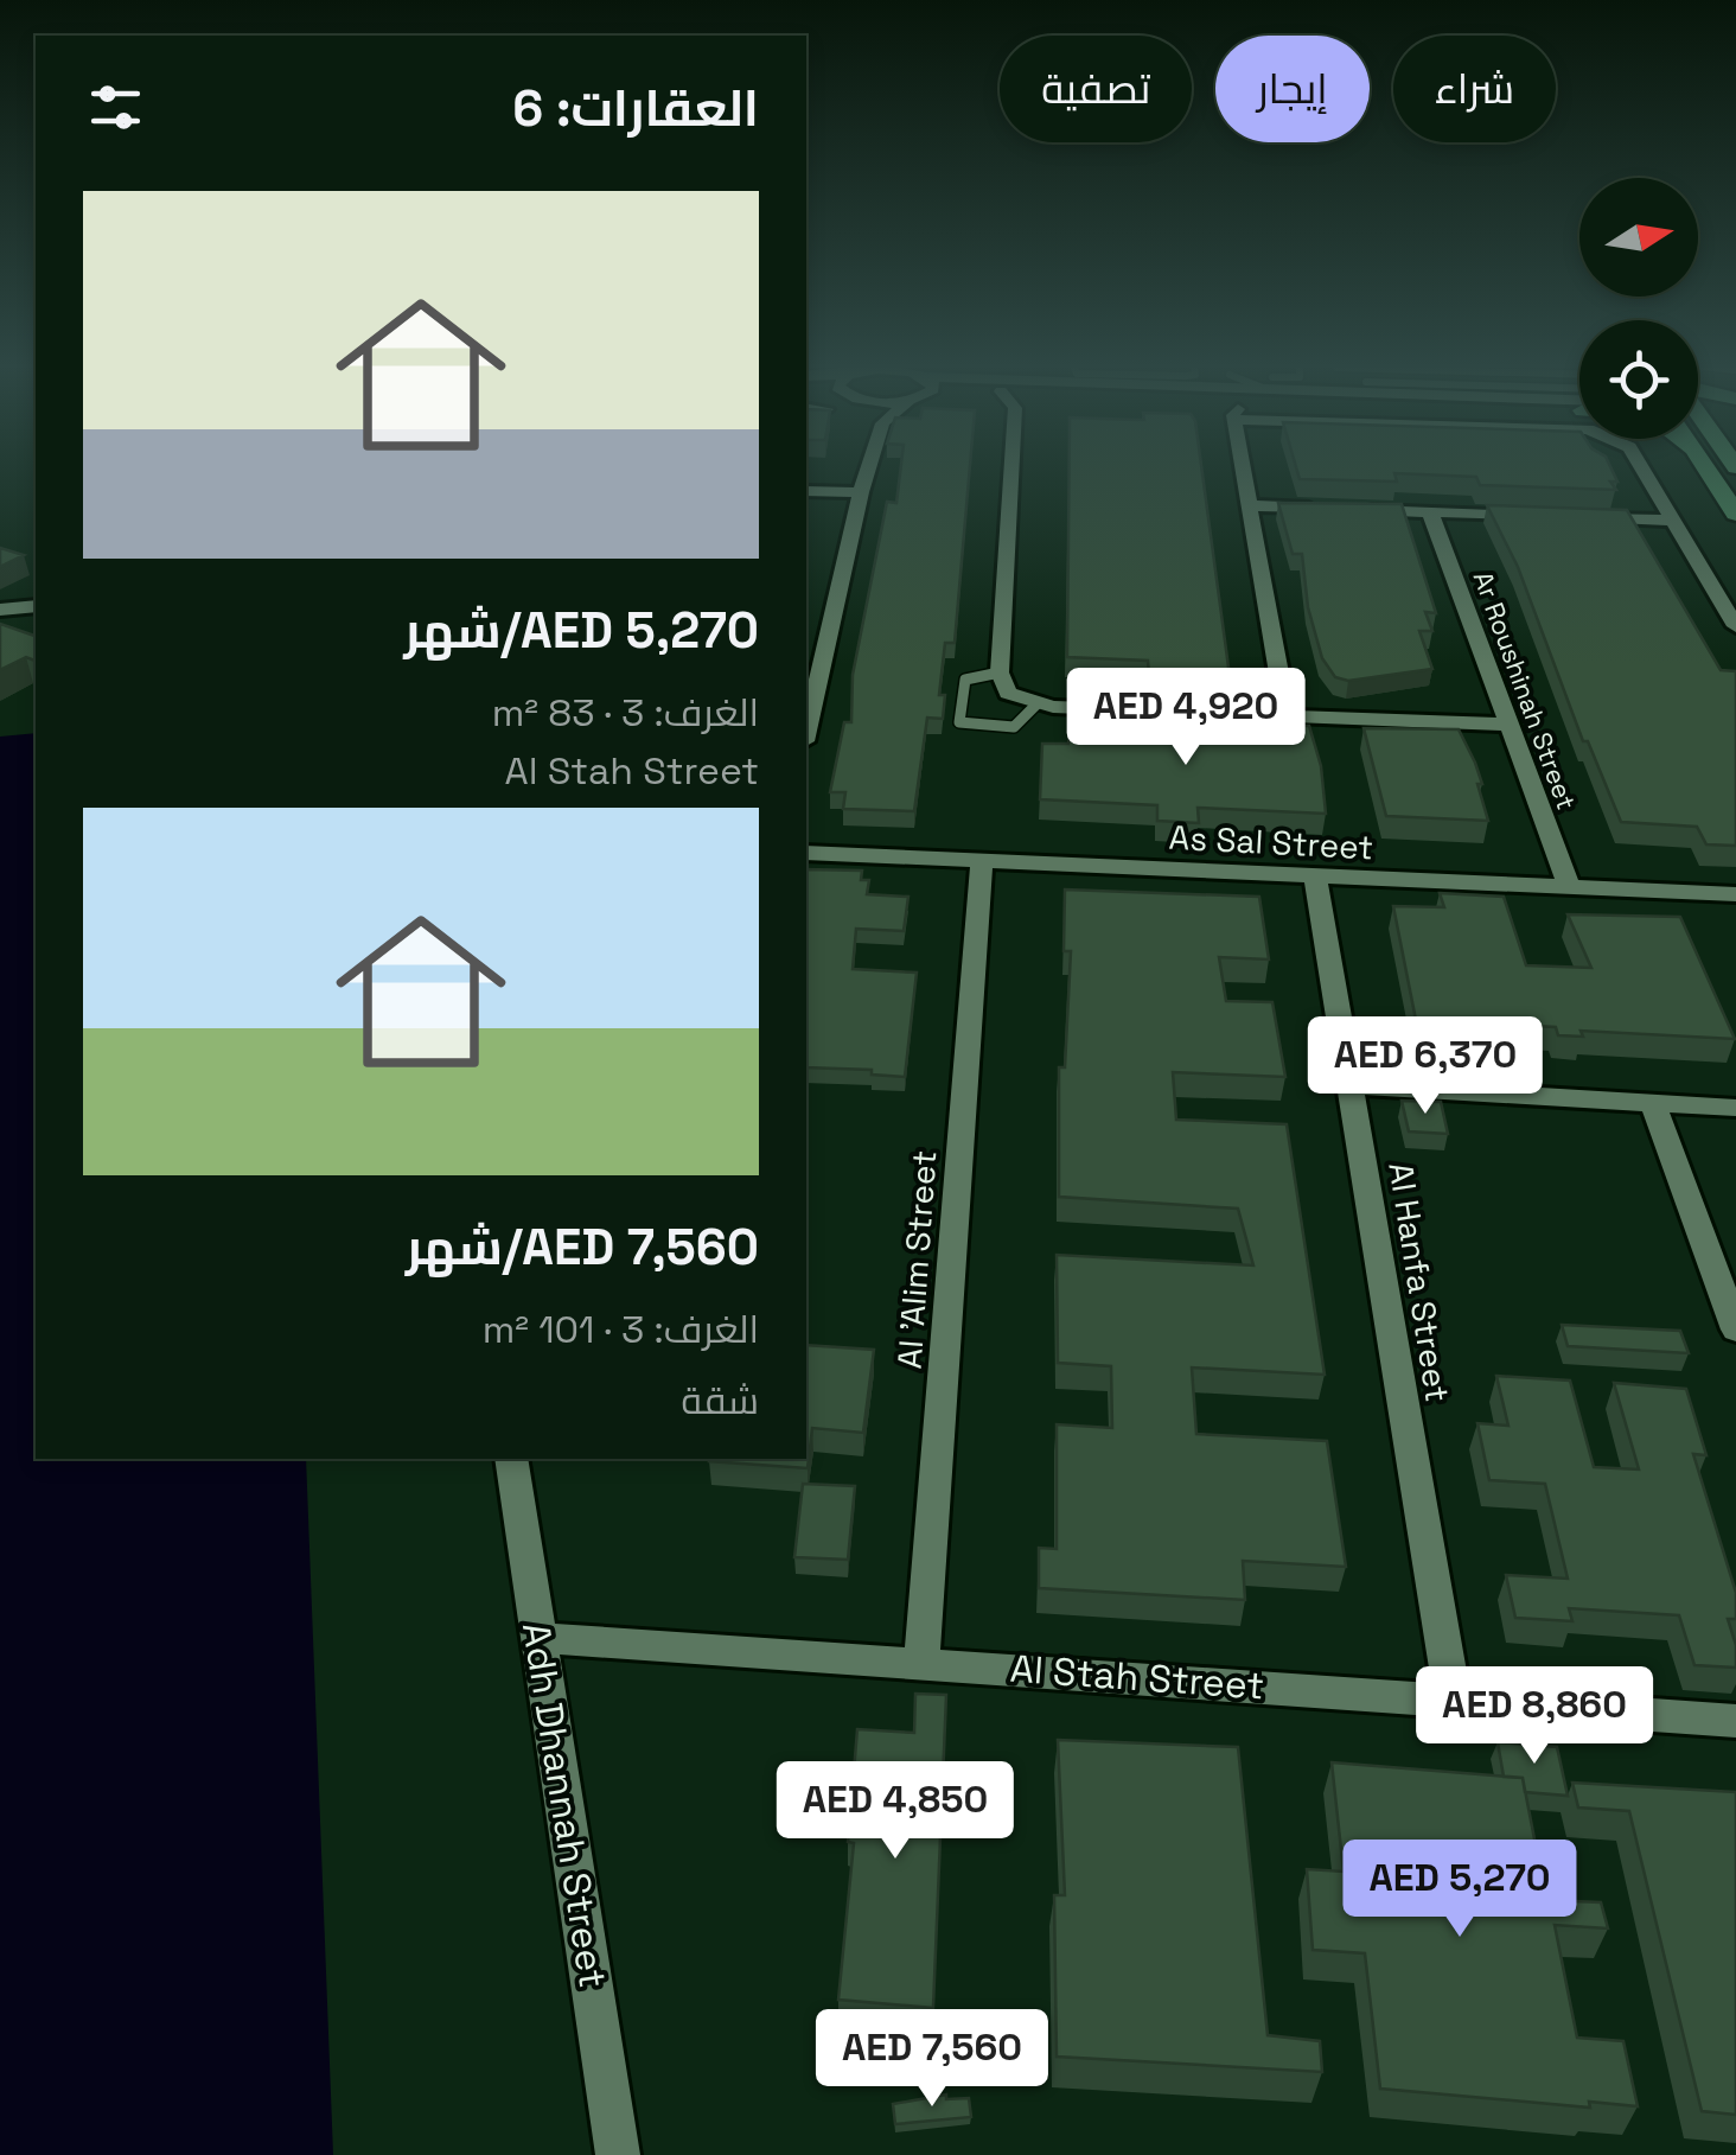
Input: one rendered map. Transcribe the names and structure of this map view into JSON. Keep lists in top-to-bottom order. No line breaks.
{"streets":{"street":["Ar Roushinah Street","As Sal Street","Al 'Alim Street","Al Hanfa Street","Al Stah Street","Adh Dhannah Street"]},"crossings":[["Ar Roushinah Street","As Sal Street"],["As Sal Street","Al 'Alim Street"],["As Sal Street","Al Hanfa Street"],["Al 'Alim Street","Al Stah Street"],["Al Hanfa Street","Al Stah Street"],["Al Stah Street","Adh Dhannah Street"]],"north":"right","page":{"chip":["شراء","إيجار","تصفية"],"heading":"العقارات: 6","list":[{"name":"AED 5,270/شهر","note":"الغرف: 3 · 83 m² · Al Stah Street"},{"name":"AED 7,560/شهر","note":"الغرف: 3 · 101 m² · شقة"}],"price":["AED 4,920","AED 6,370","AED 8,860","AED 4,850","AED 5,270","AED 7,560"]}}
